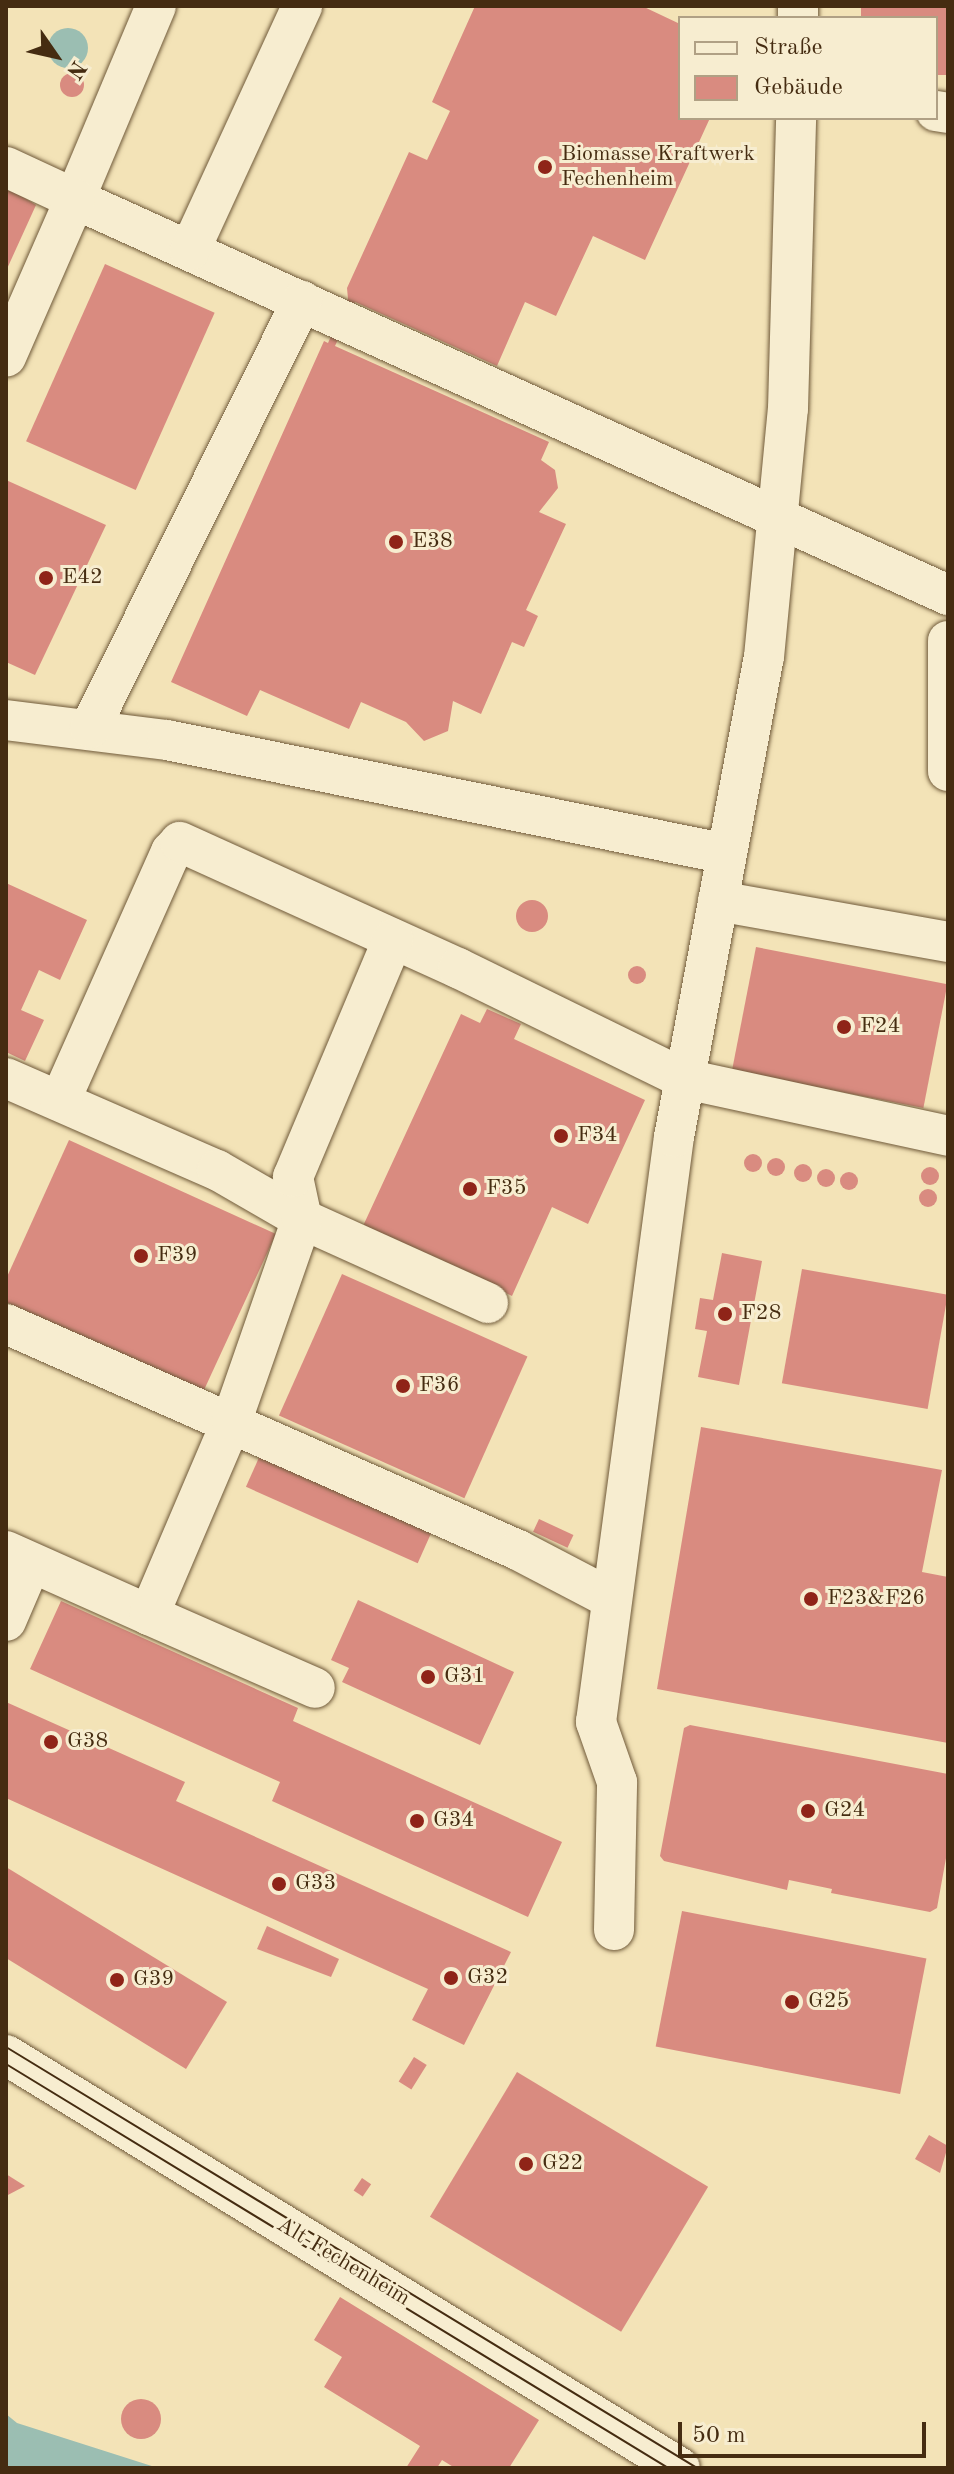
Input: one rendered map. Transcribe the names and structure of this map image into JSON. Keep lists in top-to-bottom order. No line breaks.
{"streets":{"street":["Alt-Fechenheim"]},"places":["Biomasse Kraftwerk Fechenheim","E38","E42","F24","F34","F35","F39","F28","F36","F23&F26","G31","G38","G24","G34","G33","G32","G39","G25","G22"],"legend":["Straße","Gebäude"],"scale_bar":"50 m","north":"bottom right"}
